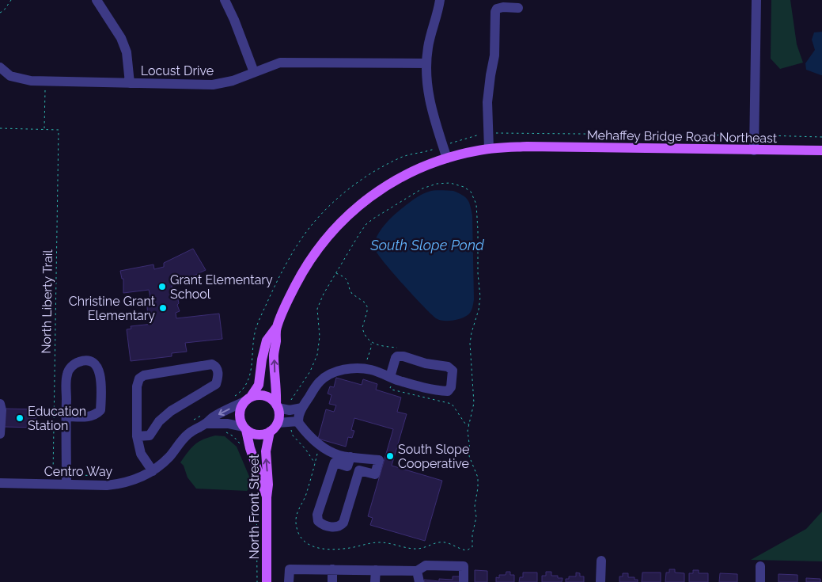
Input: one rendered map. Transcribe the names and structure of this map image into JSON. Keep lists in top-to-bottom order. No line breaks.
{"streets":{"main road":["Mehaffey Bridge Road Northeast","North Front Street"],"street":["Locust Drive","Centro Way"],"path":["North Liberty Trail"]},"crossings":[["Centro Way","North Front Street"]],"water":["South Slope Pond"],"places":["Grant Elementary School","Christine Grant Elementary","Education Station","South Slope Cooperative"]}
